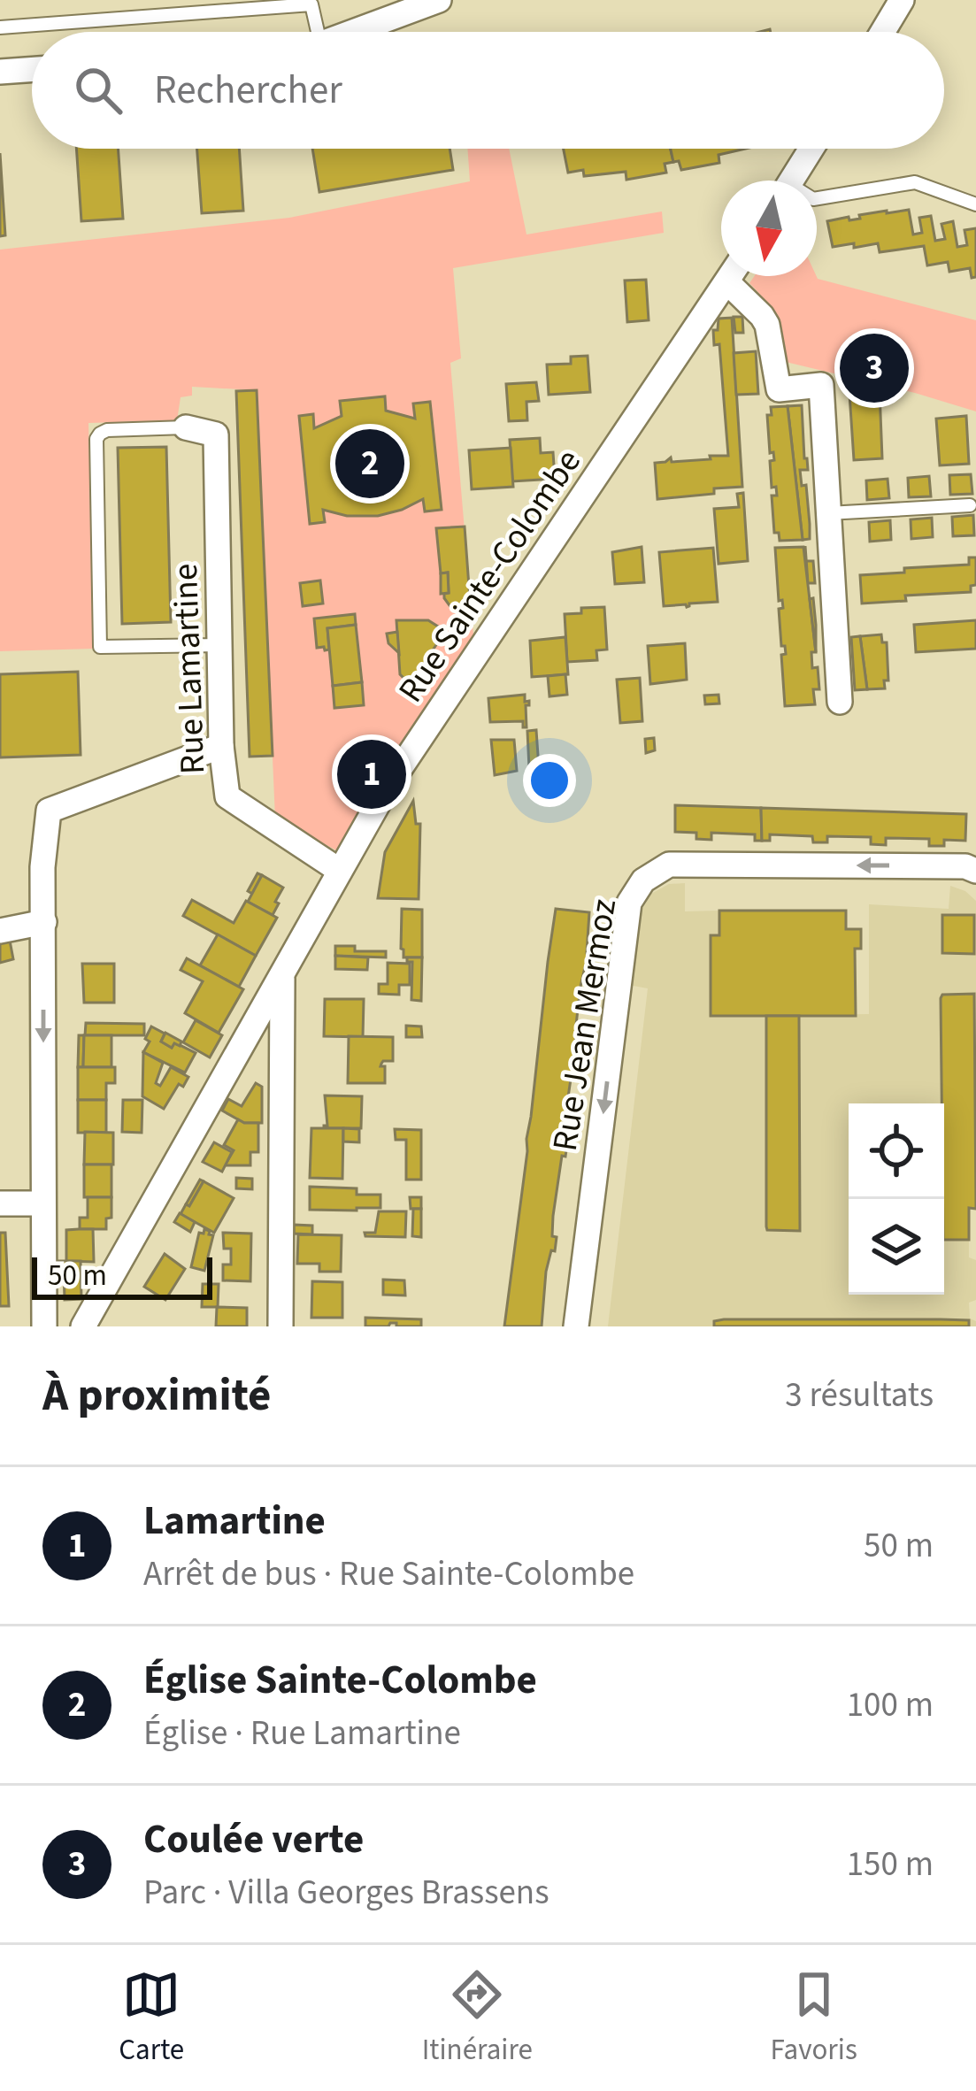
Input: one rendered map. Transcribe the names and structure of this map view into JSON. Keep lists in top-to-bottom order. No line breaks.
{"streets":{"street":["Rue Sainte-Colombe","Rue Lamartine","Rue Jean Mermoz"]},"crossings":[["Rue Sainte-Colombe","Rue Lamartine"]],"scale_bar":"50 m","north":"bottom","page":{"search":"Rechercher","pins":["3","2","1"],"scale":"50 m","heading":["À proximité","3 résultats"],"list":[{"mark":"1","name":"Lamartine","note":"Arrêt de bus · Rue Sainte-Colombe","value":"50 m"},{"mark":"2","name":"Église Sainte-Colombe","note":"Église · Rue Lamartine","value":"100 m"},{"mark":"3","name":"Coulée verte","note":"Parc · Villa Georges Brassens","value":"150 m"}],"nav":["Carte","Itinéraire","Favoris"]}}
